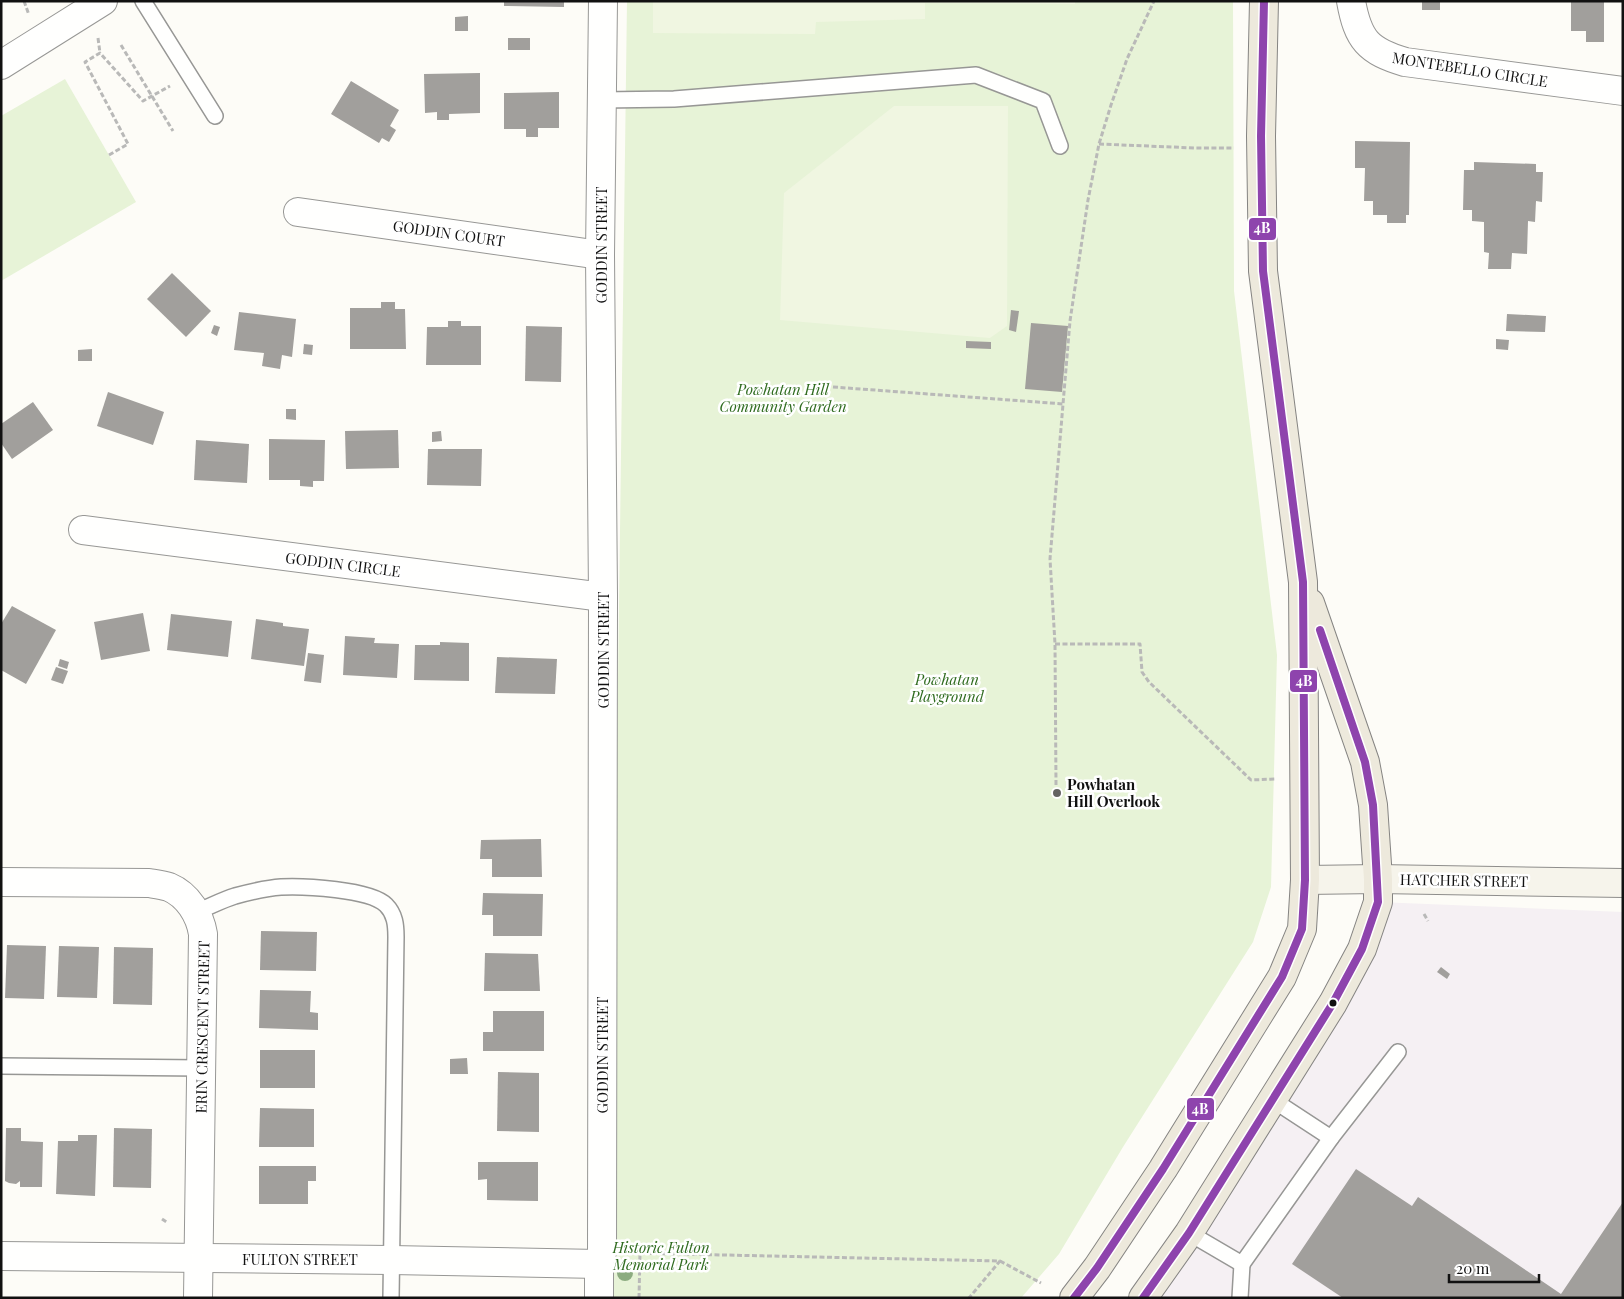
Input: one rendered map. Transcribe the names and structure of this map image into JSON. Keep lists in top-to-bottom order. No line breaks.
{"streets":{"street":["MONTEBELLO CIRCLE","GODDIN COURT","GODDIN STREET","GODDIN CIRCLE","HATCHER STREET","ERIN CRESCENT STREET","FULTON STREET"]},"crossings":[["GODDIN COURT","GODDIN STREET"],["GODDIN STREET","GODDIN CIRCLE"],["GODDIN STREET","FULTON STREET"],["ERIN CRESCENT STREET","FULTON STREET"]],"parks":["Powhatan Hill Community Garden","Powhatan Playground","Historic Fulton Memorial Park"],"places":["Powhatan Hill Overlook"],"lines":["transit line 4B"],"scale_bar":"20 m"}
